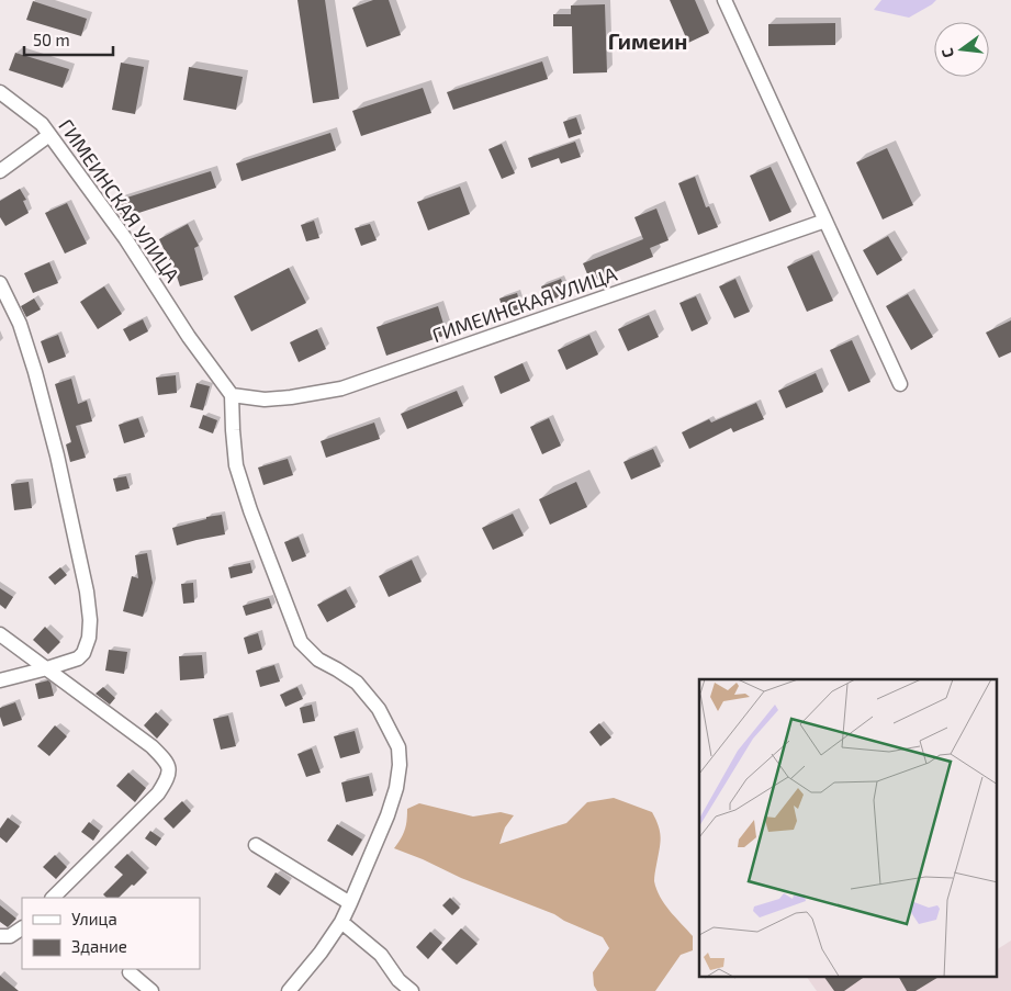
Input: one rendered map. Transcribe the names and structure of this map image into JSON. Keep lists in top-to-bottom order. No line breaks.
{"streets":{"street":["ГИМЕИНСКАЯ УЛИЦА"]},"districts":["Гимеин"],"legend":["Улица","Здание"],"scale_bar":"50 m","north":"left"}
